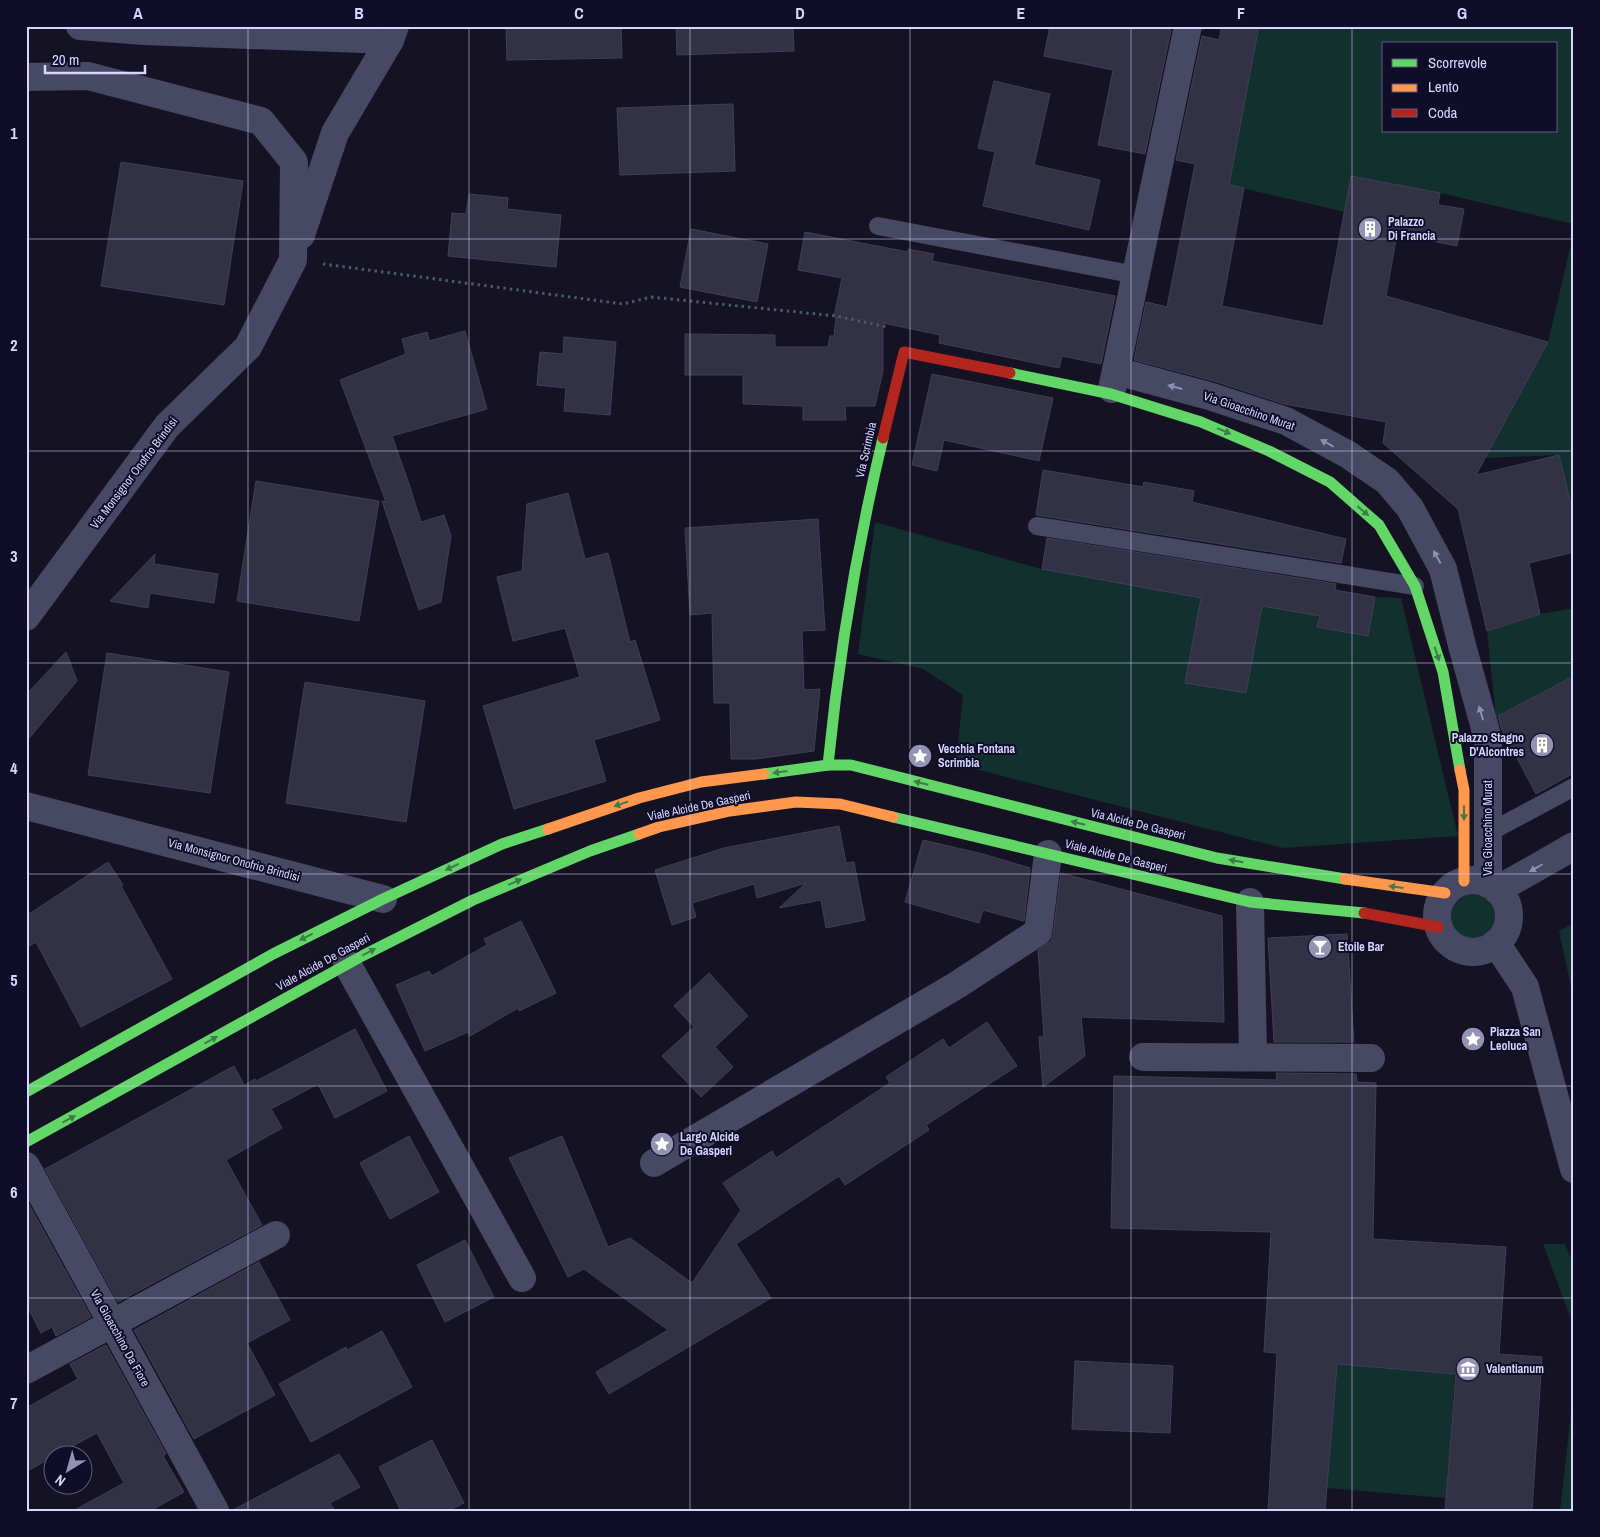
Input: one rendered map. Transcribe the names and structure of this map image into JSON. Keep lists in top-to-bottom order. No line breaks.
{"streets":{"main road":["Via Gioacchino Murat","Via Scrimbia","Viale Alcide De Gasperi","Via Alcide De Gasperi"],"street":["Via Monsignor Onofrio Brindisi","Via Gioacchino Da Fiore"]},"crossings":[["Via Gioacchino Murat","Via Scrimbia"],["Via Gioacchino Murat","Viale Alcide De Gasperi"],["Via Gioacchino Murat","Via Alcide De Gasperi"],["Via Scrimbia","Viale Alcide De Gasperi"],["Via Scrimbia","Via Alcide De Gasperi"],["Via Monsignor Onofrio Brindisi","Viale Alcide De Gasperi"],["Viale Alcide De Gasperi","Via Alcide De Gasperi"]],"one_way":["Via Alcide De Gasperi"],"places":{"building":["Palazzo Di Francia","Palazzo Stagno D'Alcontres"],"place":["Vecchia Fontana Scrimbia","Piazza San Leoluca","Largo Alcide De Gasperi"],"bar":["Etoile Bar"],"museum":["Valentianum"]},"legend":["Scorrevole","Lento","Coda"],"scale_bar":"20 m","north":"bottom left","grid":{"columns":["A","B","C","D","E","F","G"],"rows":["1","2","3","4","5","6","7"]}}
